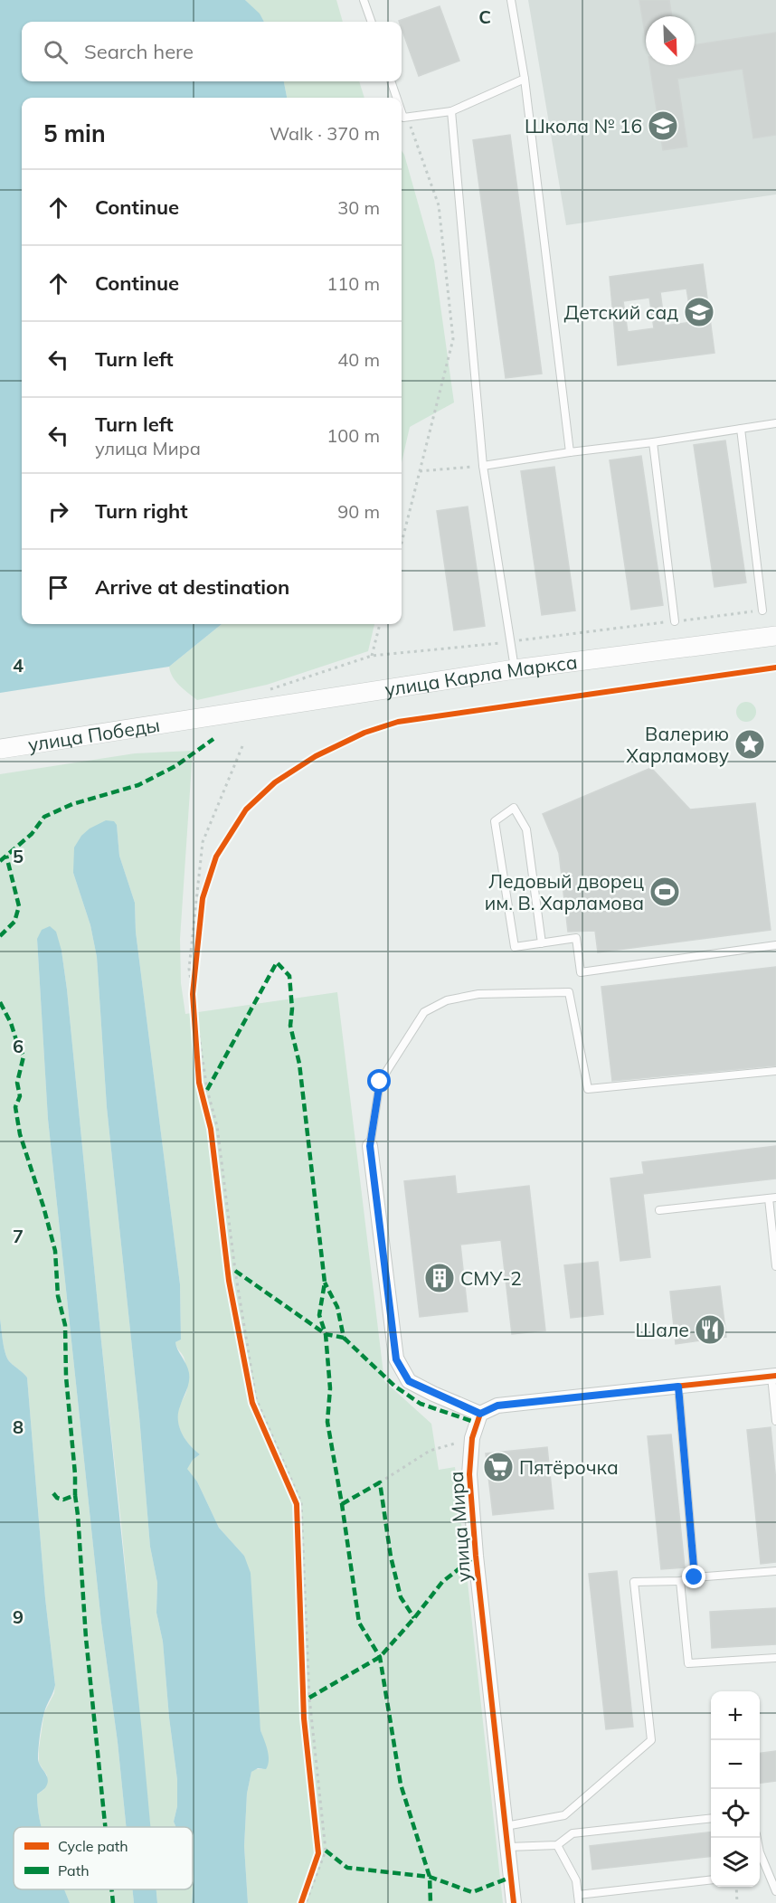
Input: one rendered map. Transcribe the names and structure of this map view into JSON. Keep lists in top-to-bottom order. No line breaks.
{"streets":{"street":["улица Карла Маркса","улица Победы","улица Мира"]},"crossings":[["улица Карла Маркса","улица Победы"]],"places":{"school or university":["Школа № 16","Детский сад"],"place":["Валерию Харламову"],"sports":["Ледовый дворец им. В. Харламова"],"building":["СМУ-2"],"restaurant":["Шале"],"supermarket":["Пятёрочка"]},"legend":["Cycle path","Path"],"north":"bottom right","page":{"search":"Search here","heading":["5 min","Walk · 370 m"],"list":[["Continue","30 m"],["Continue","110 m"],["Turn left","40 m"],["Turn left","улица Мира","100 m"],["Turn right","90 m"],"Arrive at destination"],"map_buttons":["+","−"]},"grid":{"columns":["C"],"rows":["4","5","6","7","8","9"]}}
